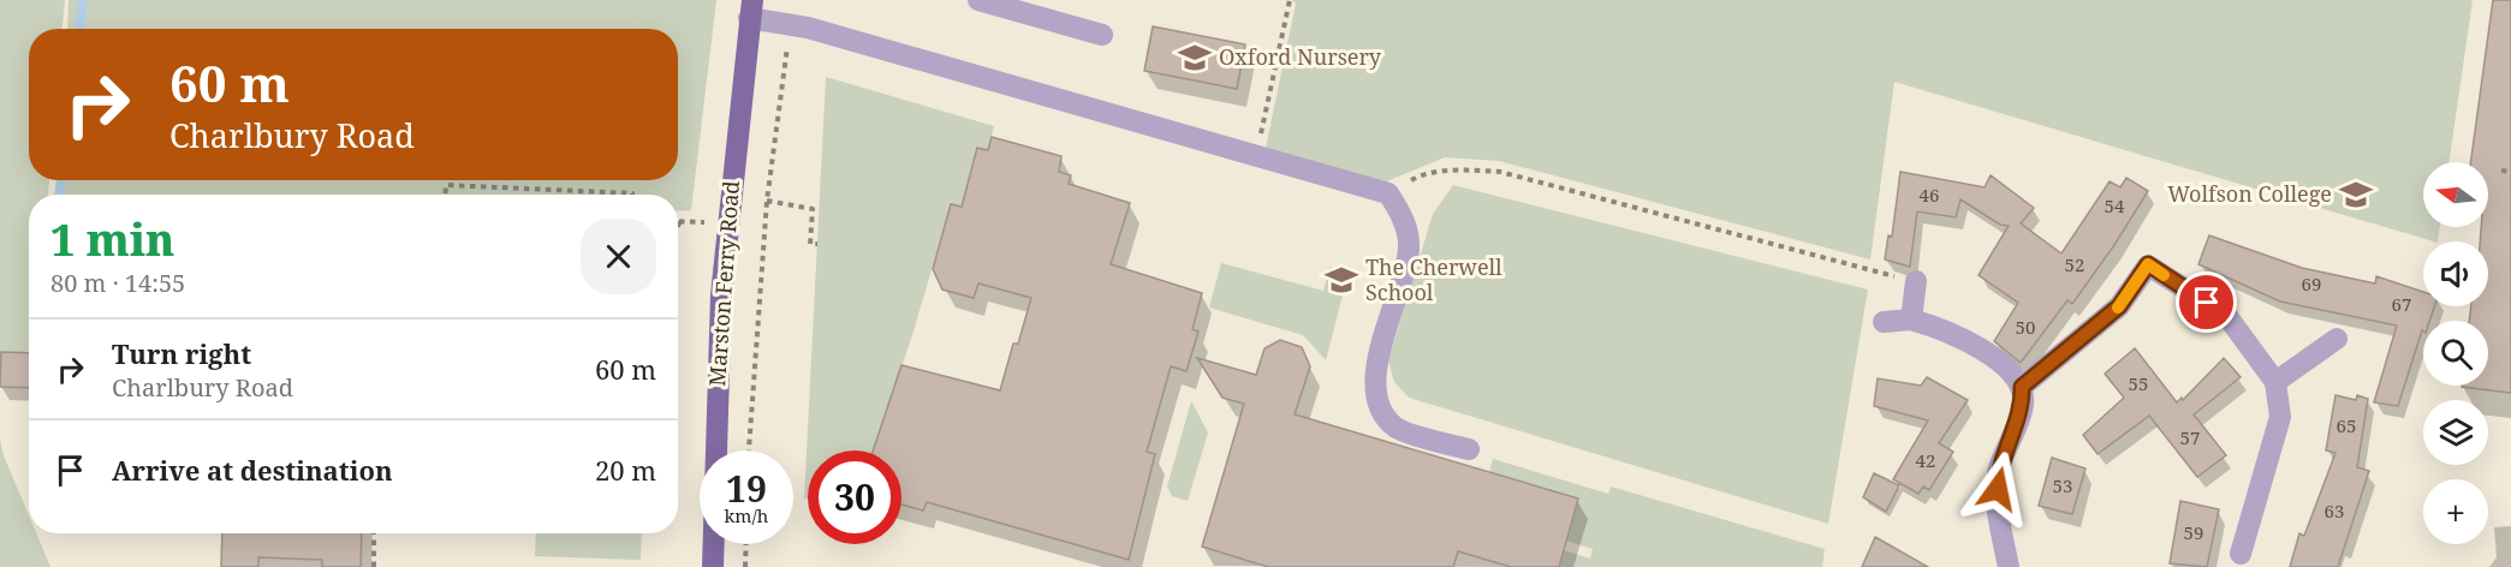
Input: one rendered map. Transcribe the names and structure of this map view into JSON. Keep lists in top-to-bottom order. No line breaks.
{"streets":{"main road":["Marston Ferry Road"]},"places":{"school or university":["Oxford Nursery","Wolfson College","The Cherwell School"]},"house_numbers":["46","54","52","69","67","50","55","65","57","42","53","63","59"],"north":"left","page":{"turn":["60 m","Charlbury Road"],"map_buttons":"+","heading":["1 min","80 m · 14:55"],"list":[{"name":"Turn right","note":"Charlbury Road","value":"60 m"},{"name":"Arrive at destination","value":"20 m"}],"speed":"19 km/h","limit":"30"}}
